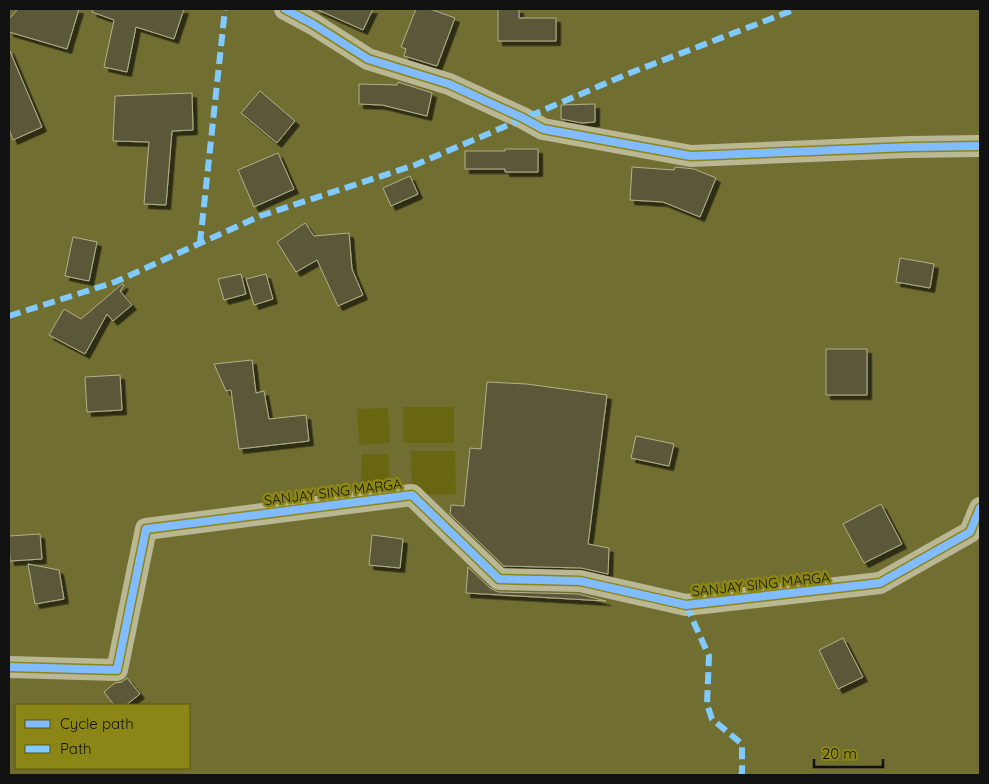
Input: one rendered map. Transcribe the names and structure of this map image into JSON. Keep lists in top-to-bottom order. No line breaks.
{"streets":{"street":["SANJAY SING MARGA"]},"legend":["Cycle path","Path"],"scale_bar":"20 m"}
